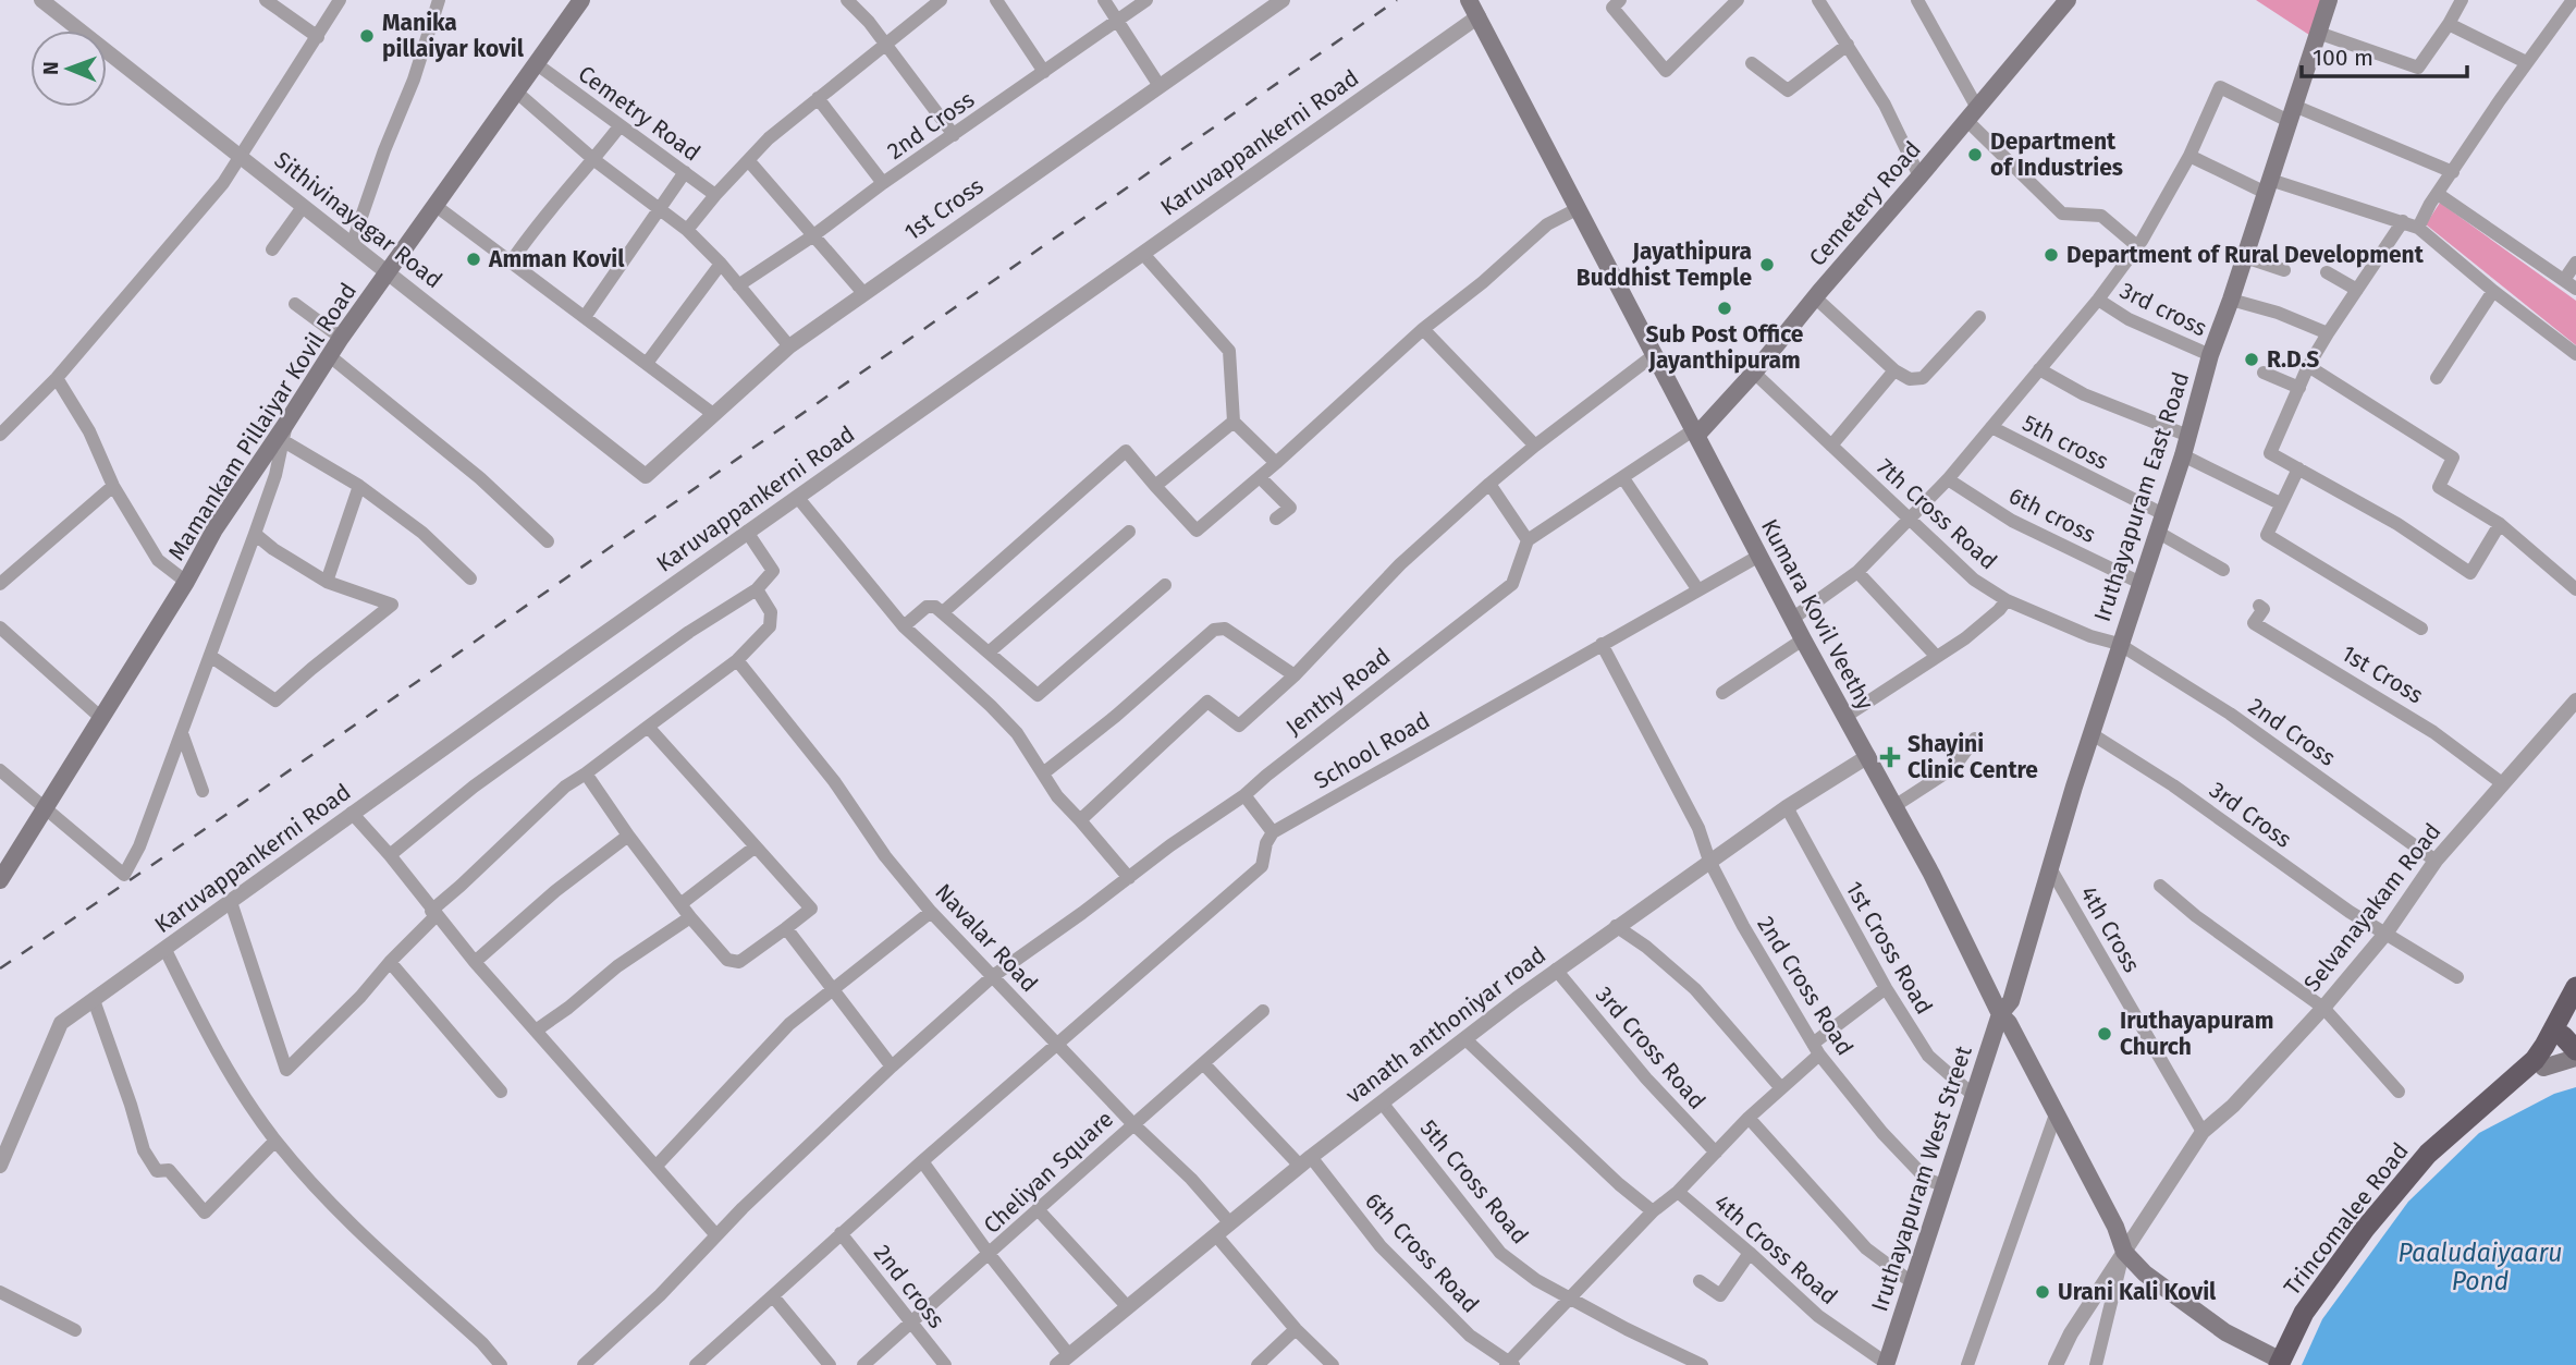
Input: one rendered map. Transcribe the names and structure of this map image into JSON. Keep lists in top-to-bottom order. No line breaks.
{"streets":{"highway":["Trincomalee Road"],"main road":["Cemetery Road","Mamankam Pillaiyar Kovil Road","Iruthayapuram East Road","Kumara Kovil Veethy","Iruthayapuram West Street"],"street":["Cemetry Road","2nd Cross","Karuvappankerni Road","1st Cross","Sithivinayagar Road","3rd cross","5th cross","7th Cross Road","6th cross","Jenthy Road","School Road","3rd Cross","Selvanayakam Road","4th Cross","Navalar Road","1st Cross Road","2nd Cross Road","vanath anthoniyar road","3rd Cross Road","Cheliyan Square","5th Cross Road","4th Cross Road","6th Cross Road","2nd cross"]},"crossings":[["Cemetry Road","Mamankam Pillaiyar Kovil Road"],["2nd Cross","Iruthayapuram East Road"],["2nd Cross","7th Cross Road"],["2nd Cross","Selvanayakam Road"],["Karuvappankerni Road","Kumara Kovil Veethy"],["Cemetery Road","7th Cross Road"],["Cemetery Road","Kumara Kovil Veethy"],["1st Cross","Sithivinayagar Road"],["1st Cross","Selvanayakam Road"],["Sithivinayagar Road","Mamankam Pillaiyar Kovil Road"],["3rd cross","Iruthayapuram East Road"],["5th cross","Iruthayapuram East Road"],["Iruthayapuram East Road","7th Cross Road"],["Iruthayapuram East Road","6th cross"],["Iruthayapuram East Road","Kumara Kovil Veethy"],["Iruthayapuram East Road","3rd Cross"],["Iruthayapuram East Road","4th Cross"],["Iruthayapuram East Road","Iruthayapuram West Street"],["Kumara Kovil Veethy","School Road"],["Kumara Kovil Veethy","Selvanayakam Road"],["Kumara Kovil Veethy","vanath anthoniyar road"],["Kumara Kovil Veethy","Iruthayapuram West Street"],["Jenthy Road","Navalar Road"],["School Road","2nd Cross Road"],["3rd Cross","Selvanayakam Road"],["Selvanayakam Road","4th Cross"],["Navalar Road","vanath anthoniyar road"],["Navalar Road","Cheliyan Square"],["1st Cross Road","vanath anthoniyar road"],["1st Cross Road","Iruthayapuram West Street"],["2nd Cross Road","vanath anthoniyar road"],["2nd Cross Road","Iruthayapuram West Street"],["vanath anthoniyar road","3rd Cross Road"],["vanath anthoniyar road","5th Cross Road"],["vanath anthoniyar road","6th Cross Road"],["Cheliyan Square","6th Cross Road"],["Cheliyan Square","2nd cross"],["Iruthayapuram West Street","4th Cross Road"]],"water":["Paaludaiyaaru Pond"],"places":{"other":["Manika pillaiyar kovil","Department of Industries","Department of Rural Development","Amman Kovil","Jayathipura Buddhist Temple","Sub Post Office Jayanthipuram","R.D.S","Iruthayapuram Church","Urani Kali Kovil"],"health":["Shayini Clinic Centre"]},"scale_bar":"100 m","north":"left"}
